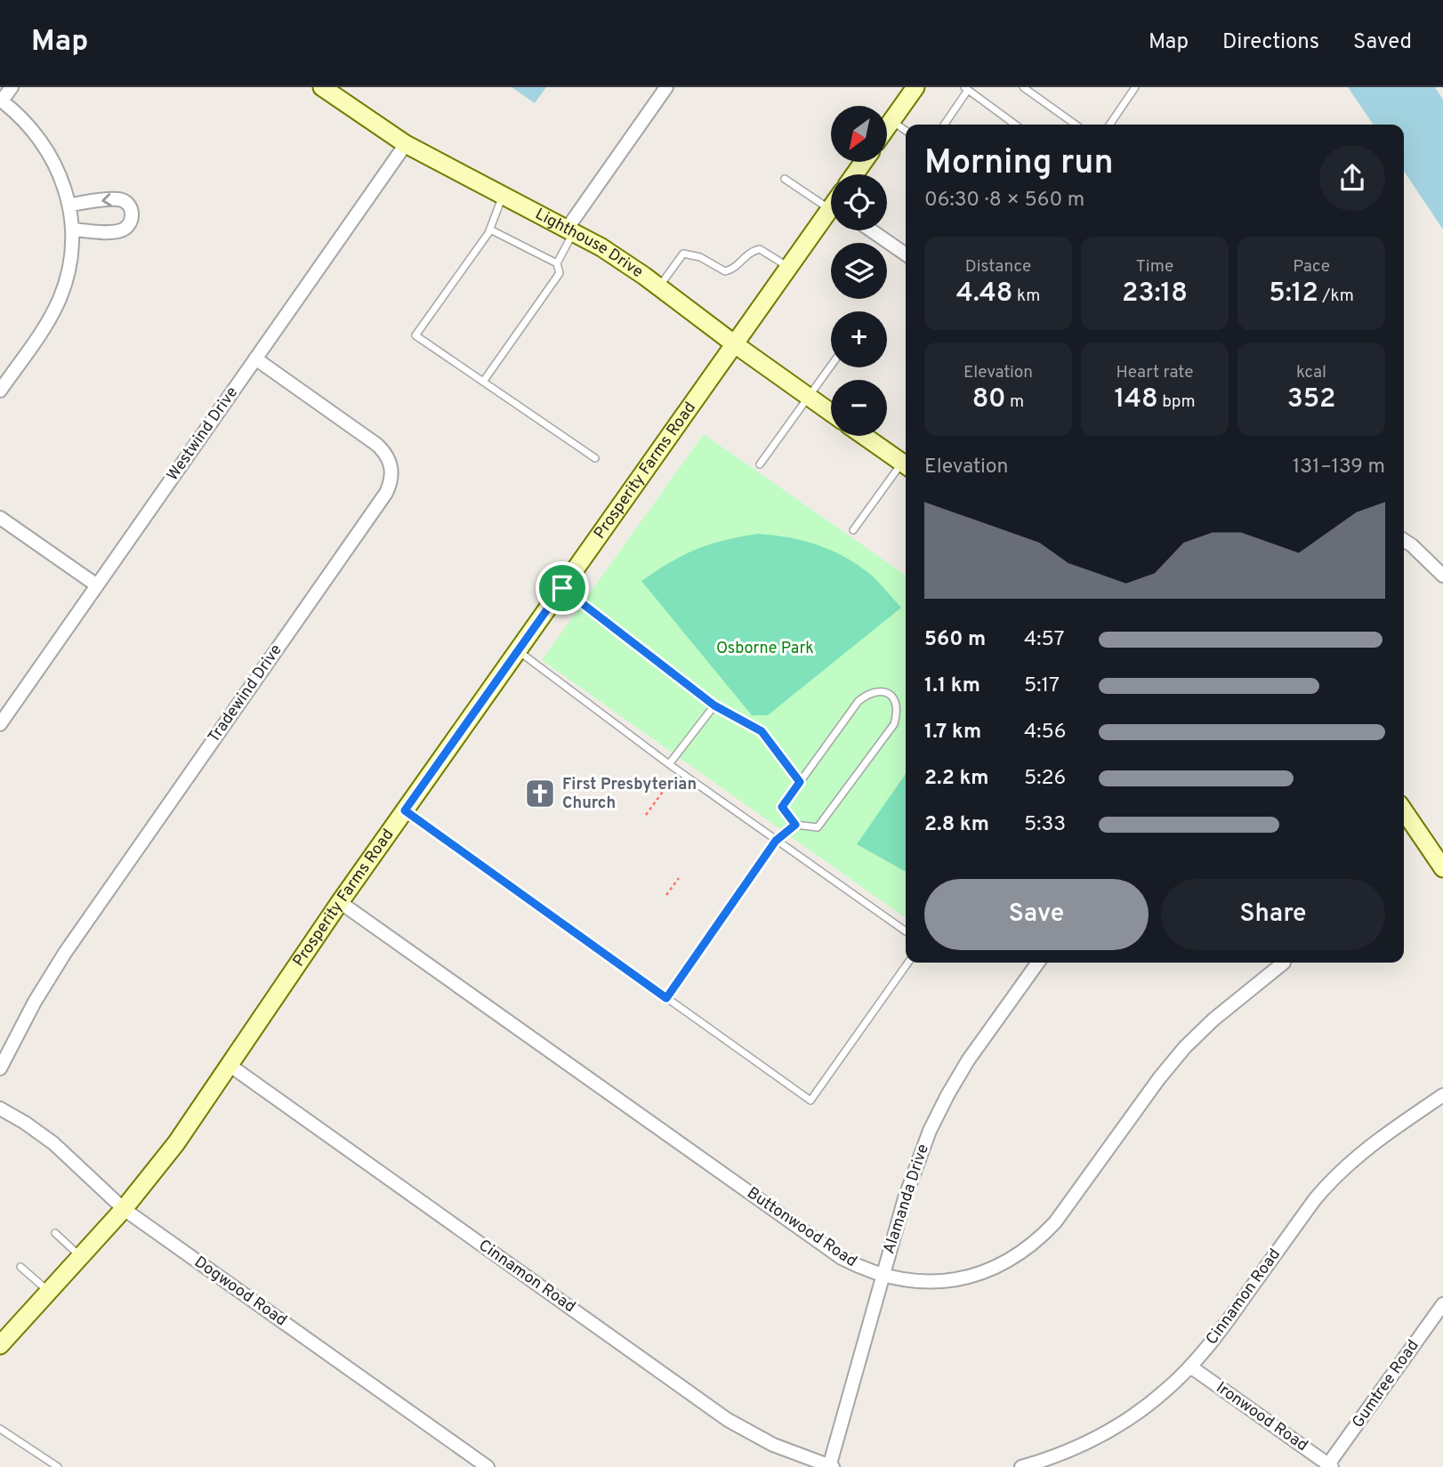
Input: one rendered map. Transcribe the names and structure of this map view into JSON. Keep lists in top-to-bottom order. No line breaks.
{"streets":{"street":["Lighthouse Drive","Westwind Drive","Prosperity Farms Road","Tradewind Drive","Alamanda Drive","Buttonwood Road","Cinnamon Road","Dogwood Road","Gumtree Road","Ironwood Road"]},"crossings":[["Lighthouse Drive","Westwind Drive"],["Lighthouse Drive","Prosperity Farms Road"],["Westwind Drive","Tradewind Drive"],["Prosperity Farms Road","Buttonwood Road"],["Prosperity Farms Road","Cinnamon Road"],["Prosperity Farms Road","Dogwood Road"],["Alamanda Drive","Buttonwood Road"],["Alamanda Drive","Cinnamon Road"],["Cinnamon Road","Ironwood Road"],["Gumtree Road","Ironwood Road"]],"parks":["Osborne Park"],"places":{"church":["First Presbyterian Church"]},"north":"bottom left","page":{"header":"Map","nav":["Map","Directions","Saved"],"map_buttons":["+","−"],"heading":["Morning run","06:30 · 8 × 560 m"],"stats":[["Distance","4.48 km"],["Time","23:18"],["Pace","5:12 /km"],["Elevation","80 m"],["Heart rate","148 bpm"],["kcal","352"]],"chart":["Elevation","131–139 m"],"list":[{"name":"560 m","note":"4:57"},{"name":"1.1 km","note":"5:17"},{"name":"1.7 km","note":"4:56"},{"name":"2.2 km","note":"5:26"},{"name":"2.8 km","note":"5:33"}],"buttons":["Save","Share"]}}
